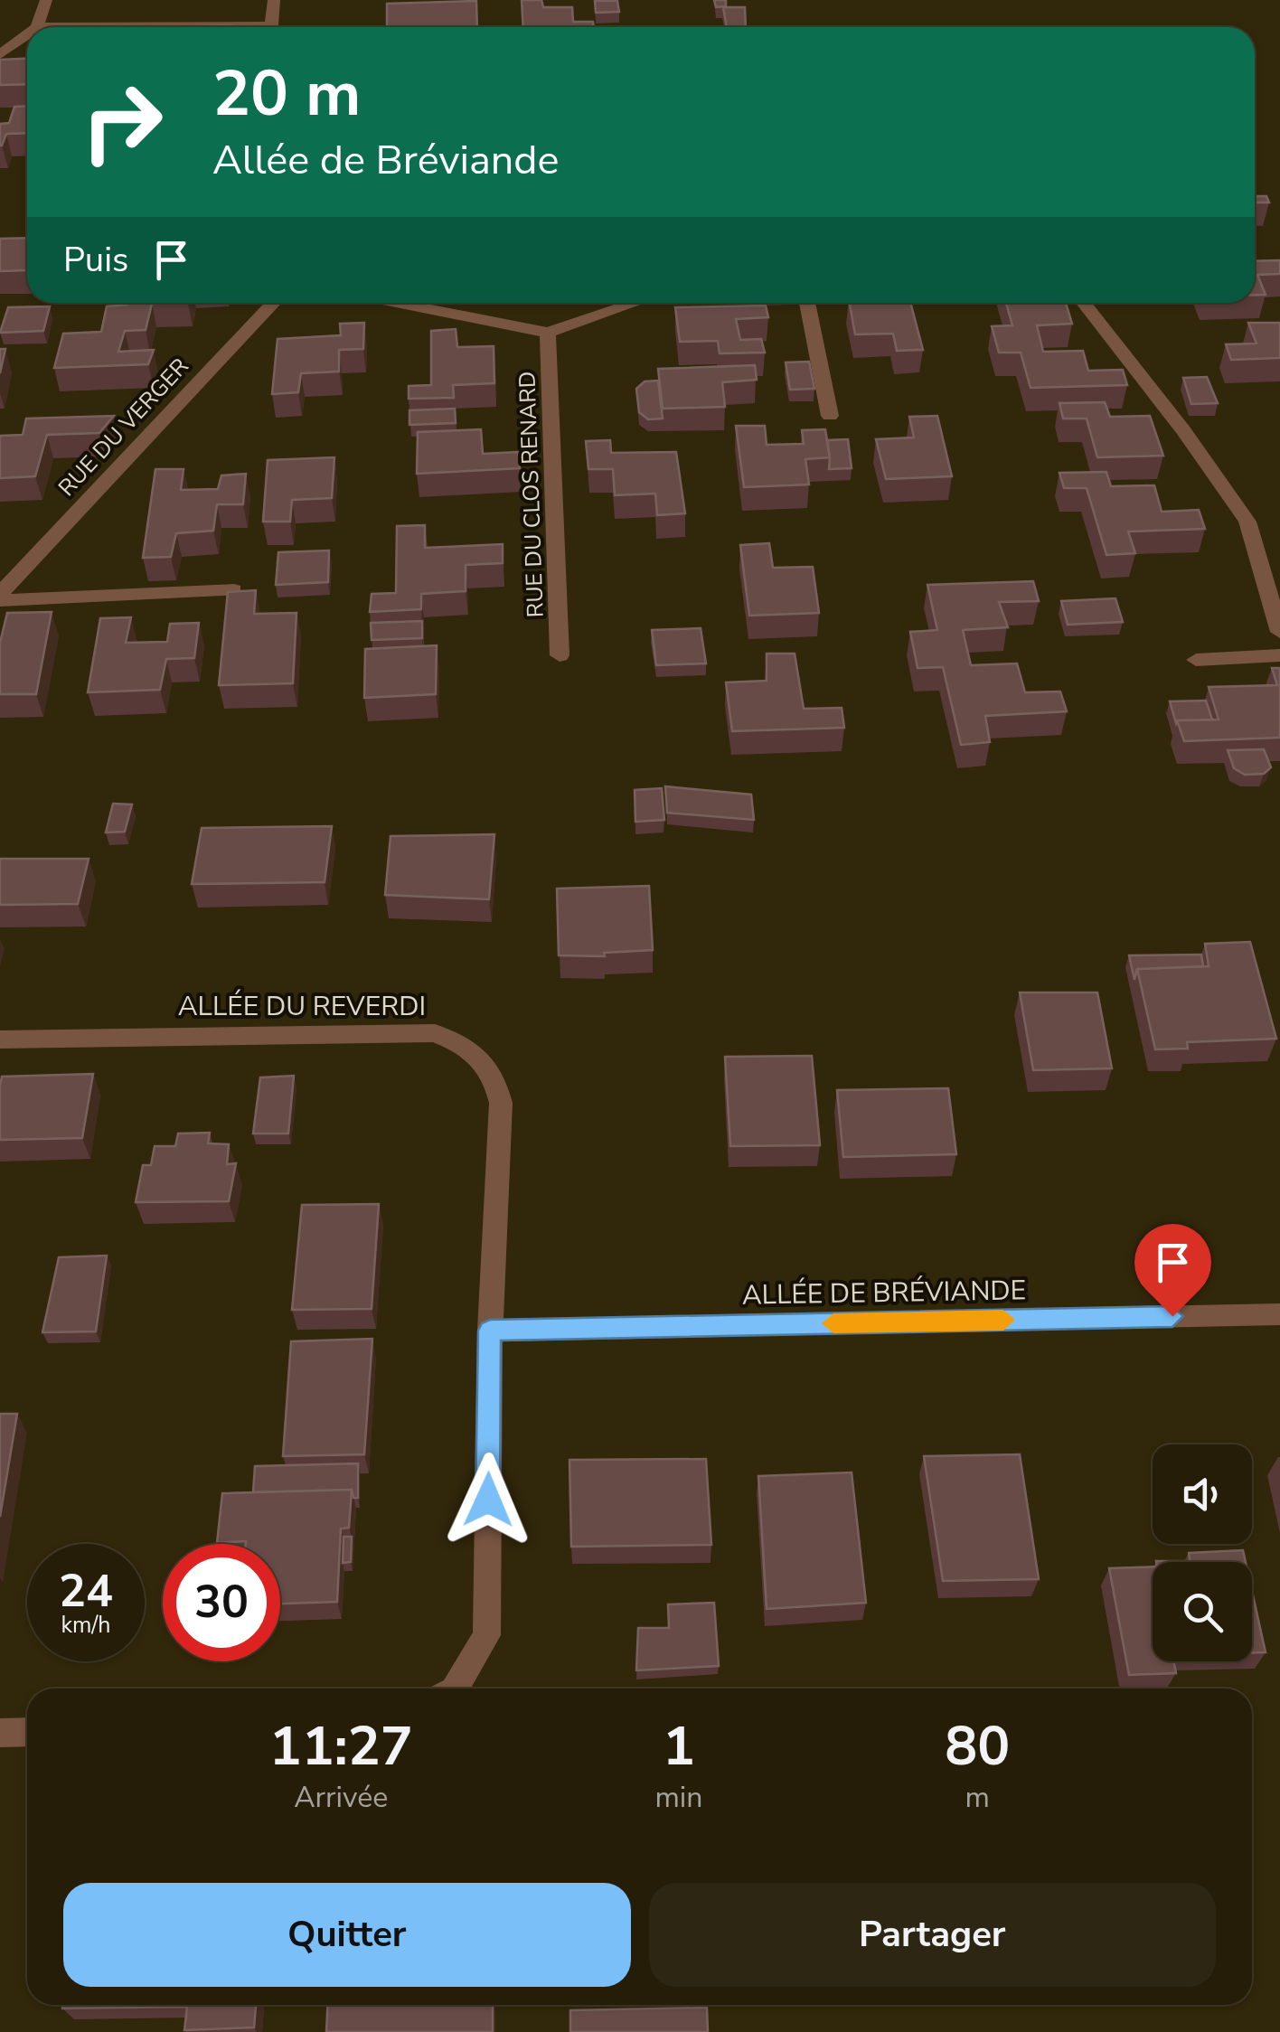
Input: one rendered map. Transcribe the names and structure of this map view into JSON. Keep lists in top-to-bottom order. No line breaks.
{"streets":{"street":["RUE DU VERGER","RUE DU CLOS RENARD","ALLÉE DU REVERDI","ALLÉE DE BRÉVIANDE"]},"crossings":[["ALLÉE DU REVERDI","ALLÉE DE BRÉVIANDE"]],"page":{"turn":["20 m","Allée de Bréviande"],"then":"Puis","speed":"24 km/h","limit":"30","eta":["11:27","Arrivée","1","min","80","m"],"buttons":["Quitter","Partager"]}}
